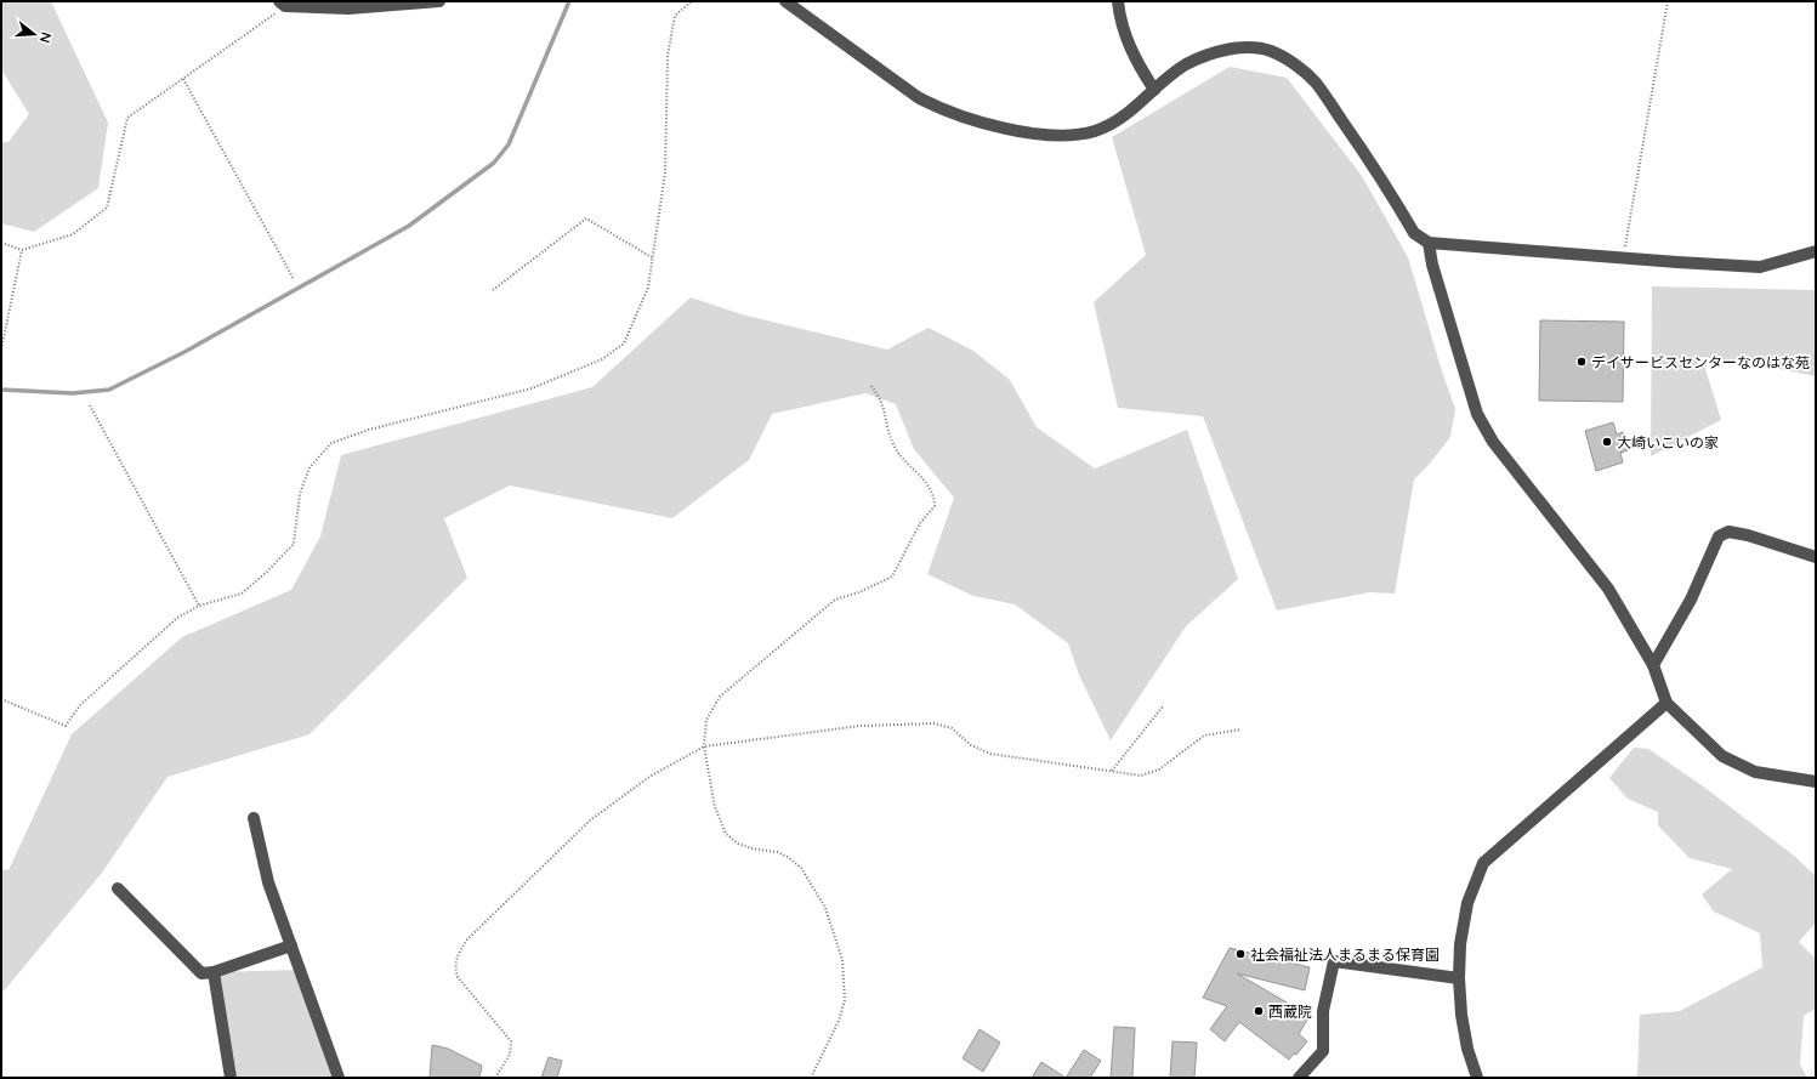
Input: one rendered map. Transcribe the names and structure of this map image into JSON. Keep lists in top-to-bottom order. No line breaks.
{"places":["デイサービスセンターなのはな苑","大崎いこいの家","社会福祉法人まるまる保育園","西蔵院"],"north":"right"}
